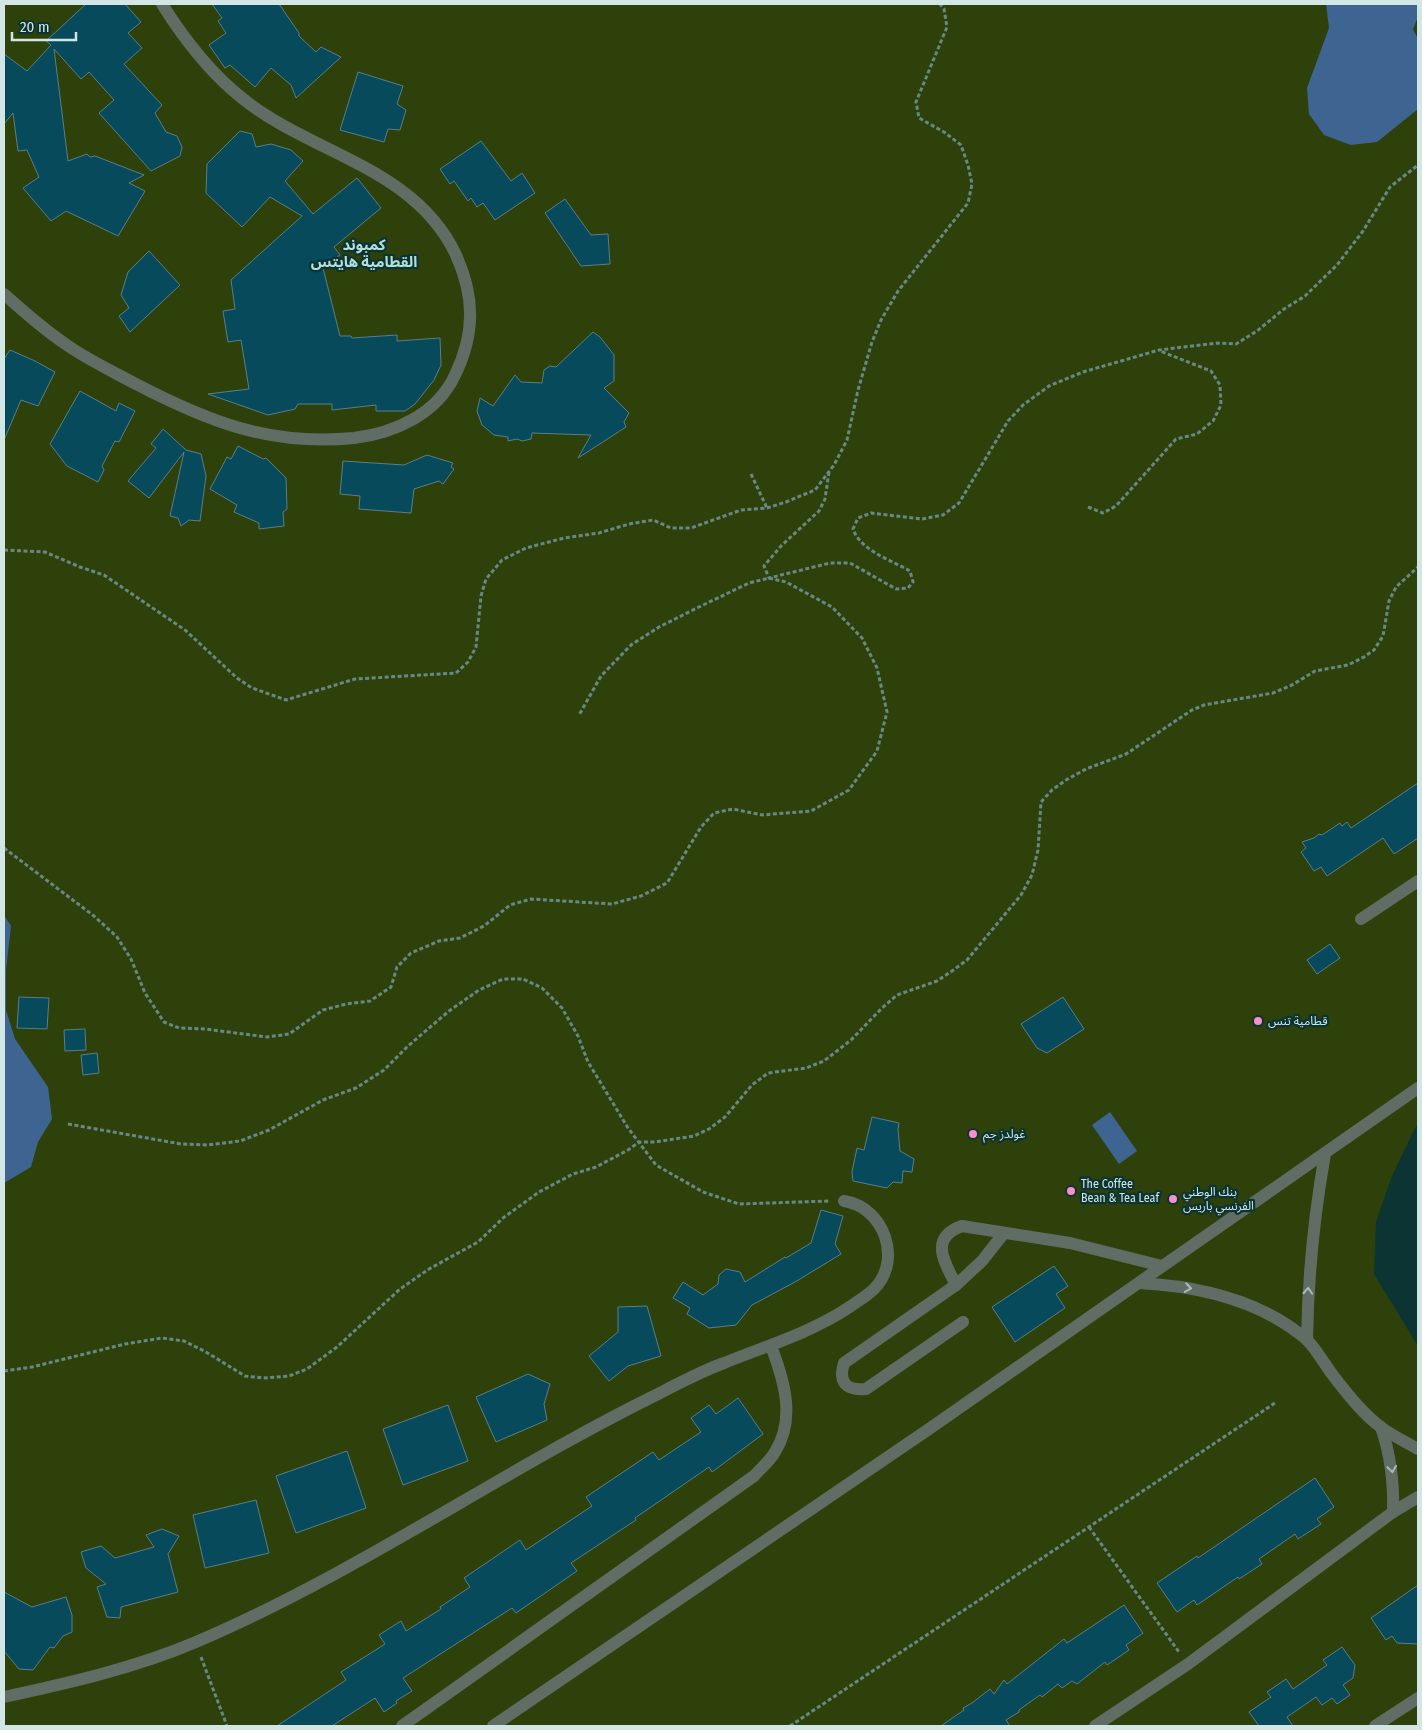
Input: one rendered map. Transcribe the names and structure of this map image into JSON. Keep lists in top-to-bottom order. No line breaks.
{"districts":["كمبوند القطامية هايتس"],"places":["قطامية تنس","غولدز جم","The Coffee Bean & Tea Leaf","بنك الوطني الفرنسي باريس"],"scale_bar":"20 m"}
